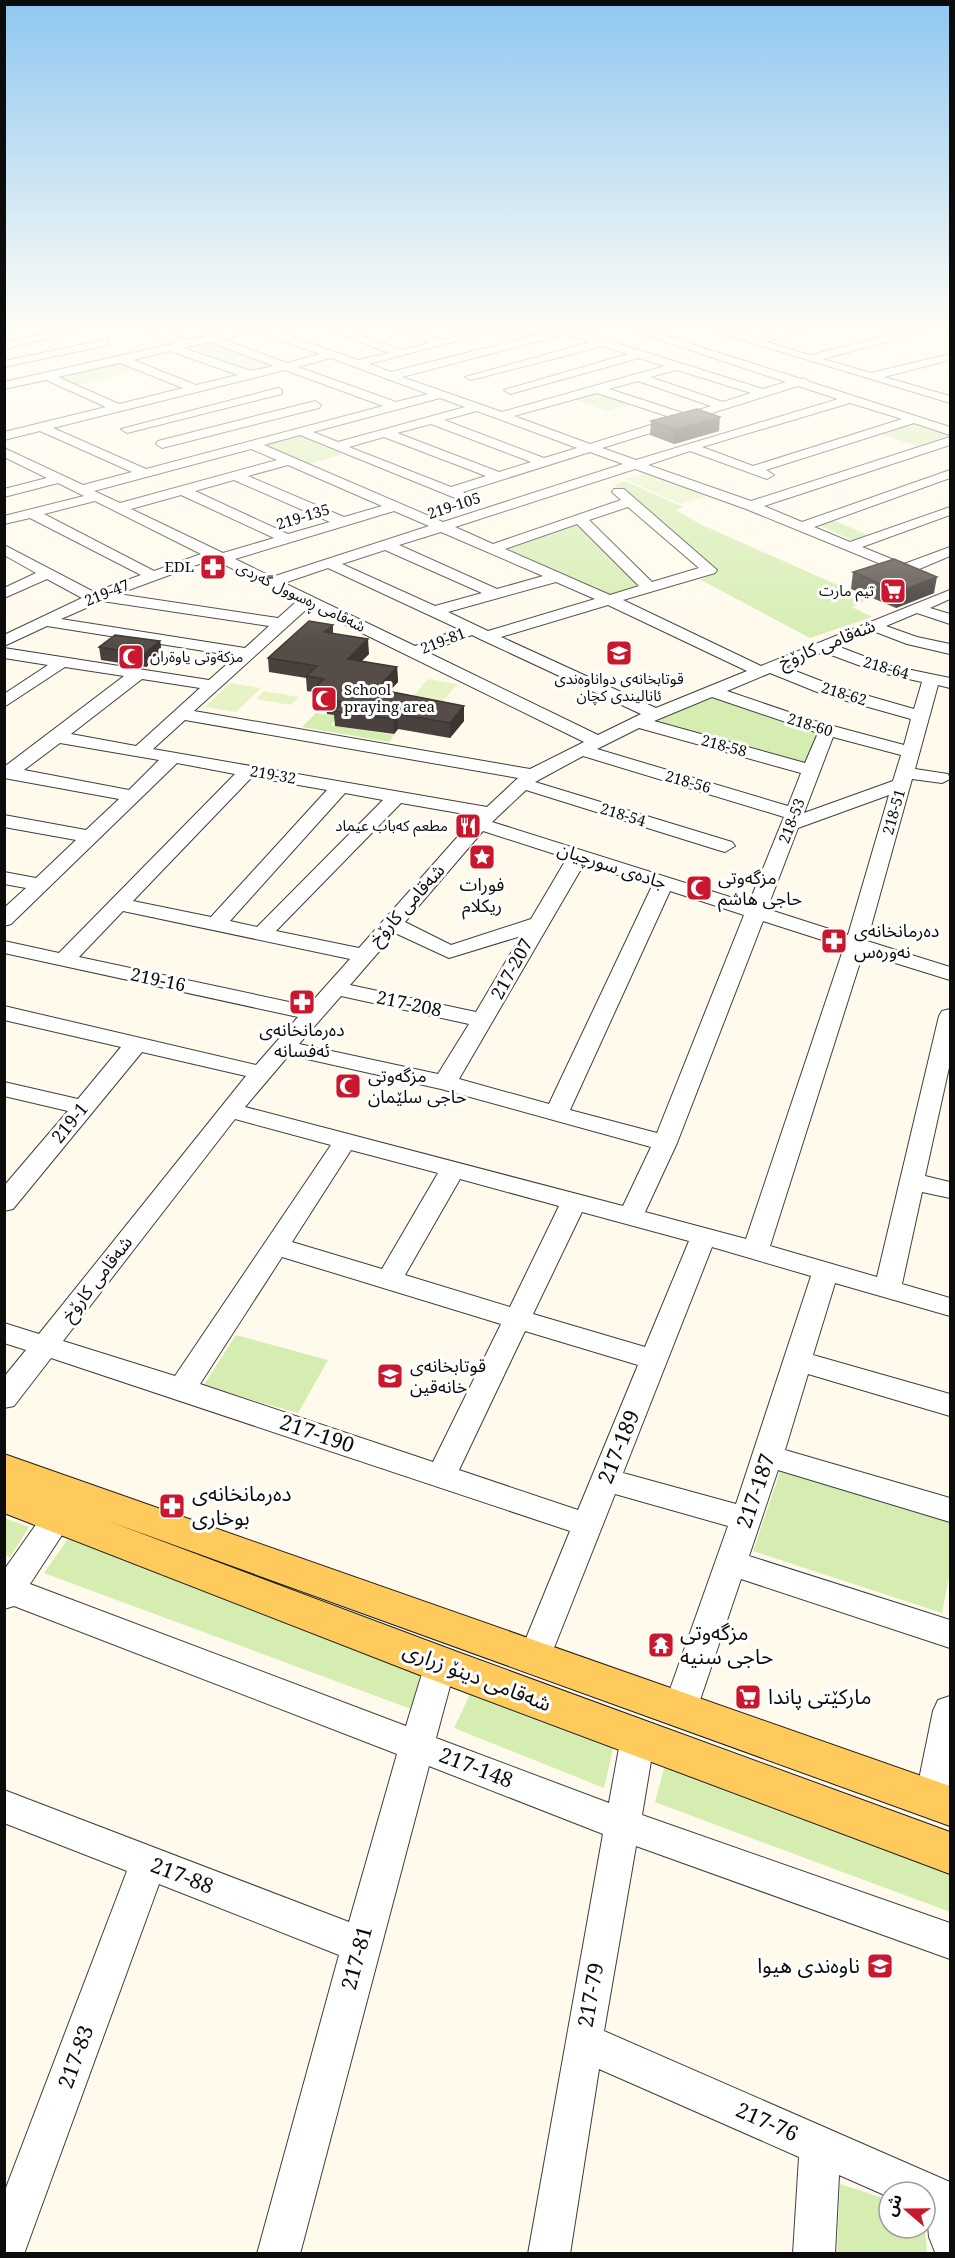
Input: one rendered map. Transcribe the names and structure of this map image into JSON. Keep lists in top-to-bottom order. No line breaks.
{"streets":{"main road":["شەقامی دینۆ زراری"],"street":["219-105","219-135","219-47","شەقامی ڕەسوول گەردی","219-81","شەقامی کارۆخ","218-64","218-62","218-60","218-58","219-32","218-56","218-51","218-54","218-53","جادەی سورچیان","217-207","219-16","217-208","219-1","217-190","217-189","217-187","217-148","217-88","217-81","217-79","217-83","217-76"]},"crossings":[["219-105","شەقامی ڕەسوول گەردی"],["219-105","218-62"],["219-105","218-58"],["219-135","219-47"],["219-135","شەقامی ڕەسوول گەردی"],["219-135","218-62"],["219-47","شەقامی ڕەسوول گەردی"],["شەقامی ڕەسوول گەردی","219-81"],["شەقامی ڕەسوول گەردی","شەقامی کارۆخ"],["شەقامی ڕەسوول گەردی","218-56"],["219-81","218-62"],["219-81","218-58"],["شەقامی کارۆخ","218-64"],["شەقامی کارۆخ","218-62"],["شەقامی کارۆخ","218-60"],["شەقامی کارۆخ","218-58"],["شەقامی کارۆخ","219-32"],["شەقامی کارۆخ","218-56"],["شەقامی کارۆخ","218-54"],["شەقامی کارۆخ","جادەی سورچیان"],["شەقامی کارۆخ","219-16"],["شەقامی کارۆخ","217-208"],["شەقامی کارۆخ","217-190"],["218-64","218-51"],["218-62","218-51"],["218-60","218-51"],["218-60","218-53"],["218-58","218-53"],["219-32","جادەی سورچیان"],["218-56","218-53"],["218-51","جادەی سورچیان"],["218-53","جادەی سورچیان"],["جادەی سورچیان","217-207"],["217-207","217-208"],["217-190","217-189"],["217-189","شەقامی دینۆ زراری"],["217-187","شەقامی دینۆ زراری"],["شەقامی دینۆ زراری","217-81"],["شەقامی دینۆ زراری","217-79"],["217-148","217-81"],["217-148","217-79"],["217-88","217-81"],["217-88","217-83"],["217-79","217-76"]],"places":{"pharmacy":["EDL","دەرمانخانەی نەورەس","دەرمانخانەی ئەفسانە","دەرمانخانەی بوخاری"],"supermarket":["تيم مارت","مارکێتی پاندا"],"school or university":["قوتابخانەی دواناوەندی ئانالیندی كچان","قوتابخانەی خانەقین","ناوەندی هیوا"],"mosque":["مزكةوتى ياوةران","School praying area","مزگەوتی حاجی هاشم","مزگەوتی حاجی سلێمان"],"restaurant":["مطعم کەباب عیماد"],"place":["فورات ريکلام"],"temple":["مزگەوتی حاجی سنیە"]},"north":"left"}
